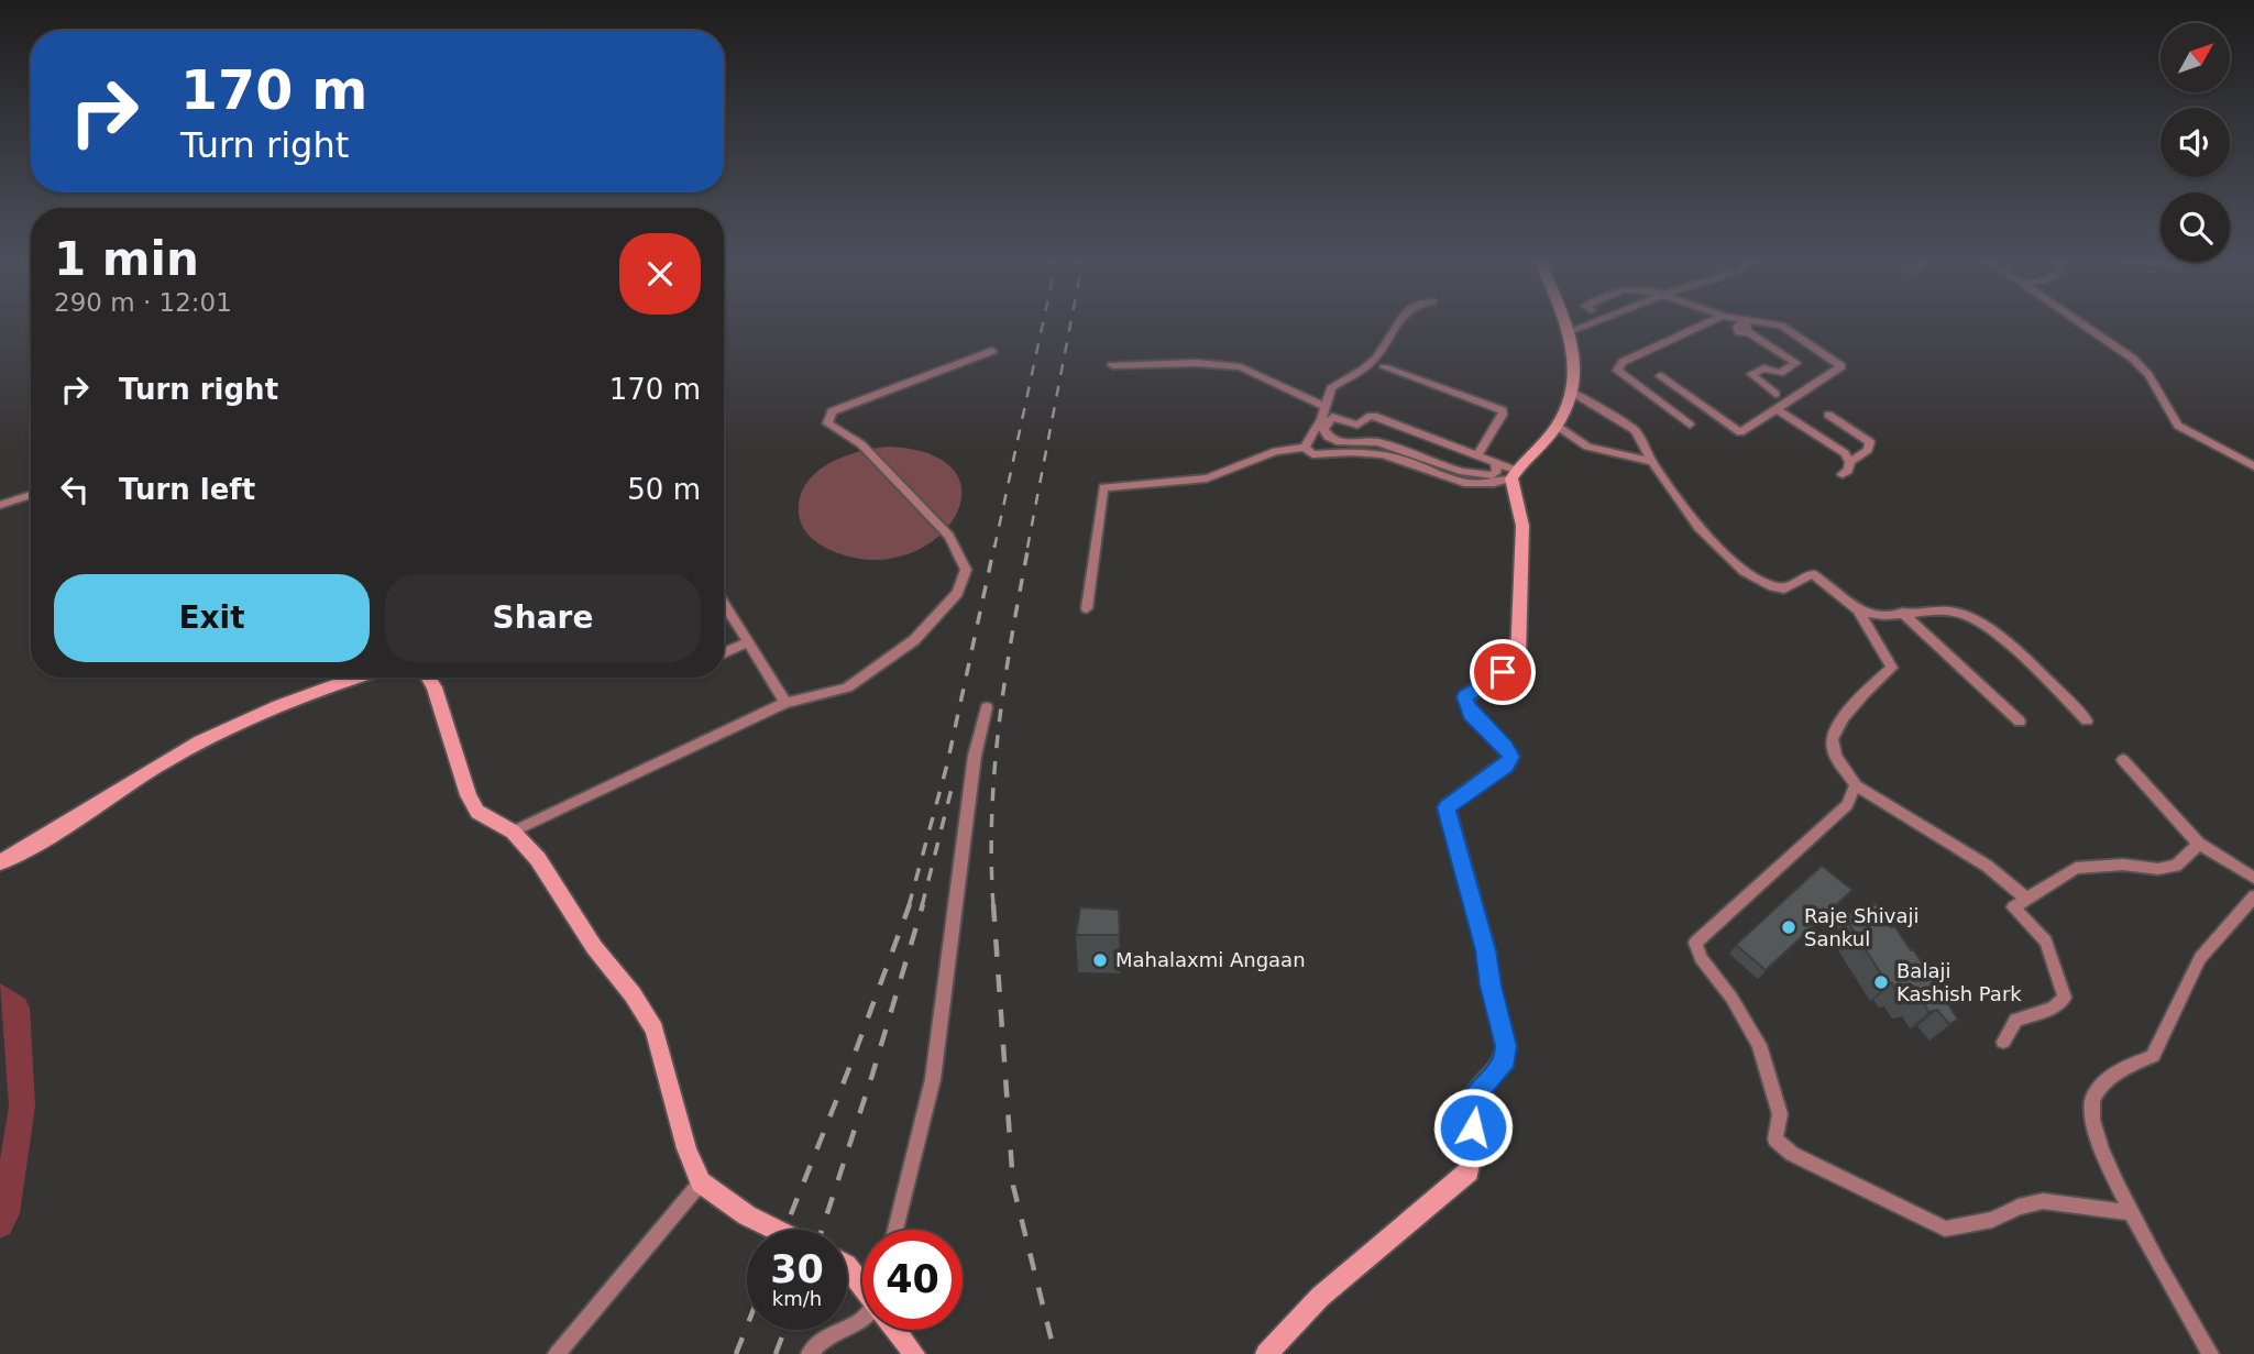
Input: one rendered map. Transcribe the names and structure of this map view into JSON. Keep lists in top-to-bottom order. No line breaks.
{"places":["Raje Shivaji Sankul","Mahalaxmi Angaan","Balaji Kashish Park"],"north":"top right","page":{"turn":["170 m","Turn right"],"heading":["1 min","290 m · 12:01"],"list":[{"name":"Turn right","value":"170 m"},{"name":"Turn left","value":"50 m"}],"buttons":["Exit","Share"],"speed":"30 km/h","limit":"40"}}
